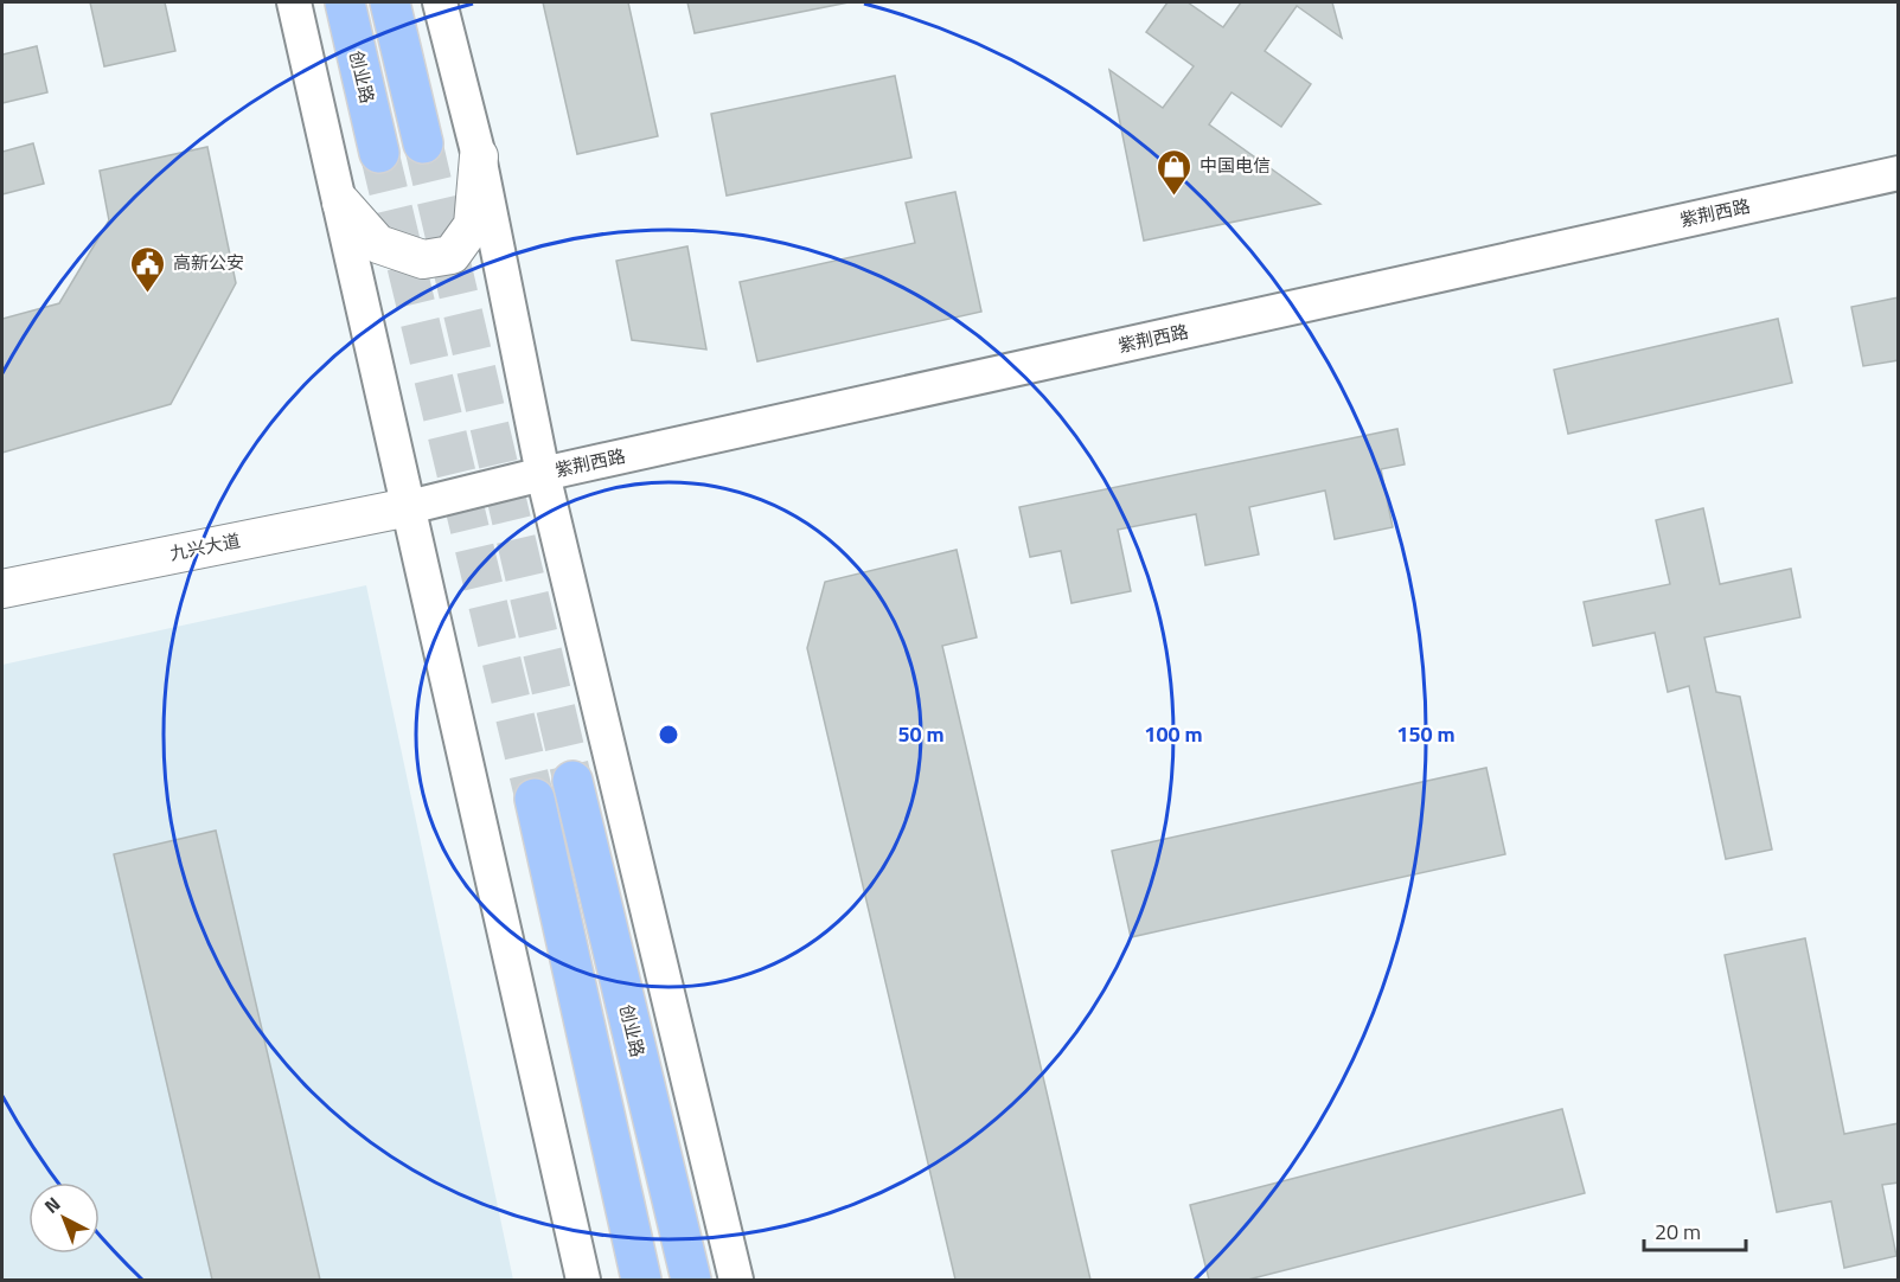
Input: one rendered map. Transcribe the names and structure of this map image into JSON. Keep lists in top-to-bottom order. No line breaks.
{"streets":{"main road":["创业路","九兴大道"],"street":["紫荆西路"]},"crossings":[["紫荆西路","九兴大道"]],"places":{"shop":["中国电信"],"public building":["高新公安"]},"scale_bar":"20 m","north":"top left","rings":["50 m","100 m","150 m"]}
